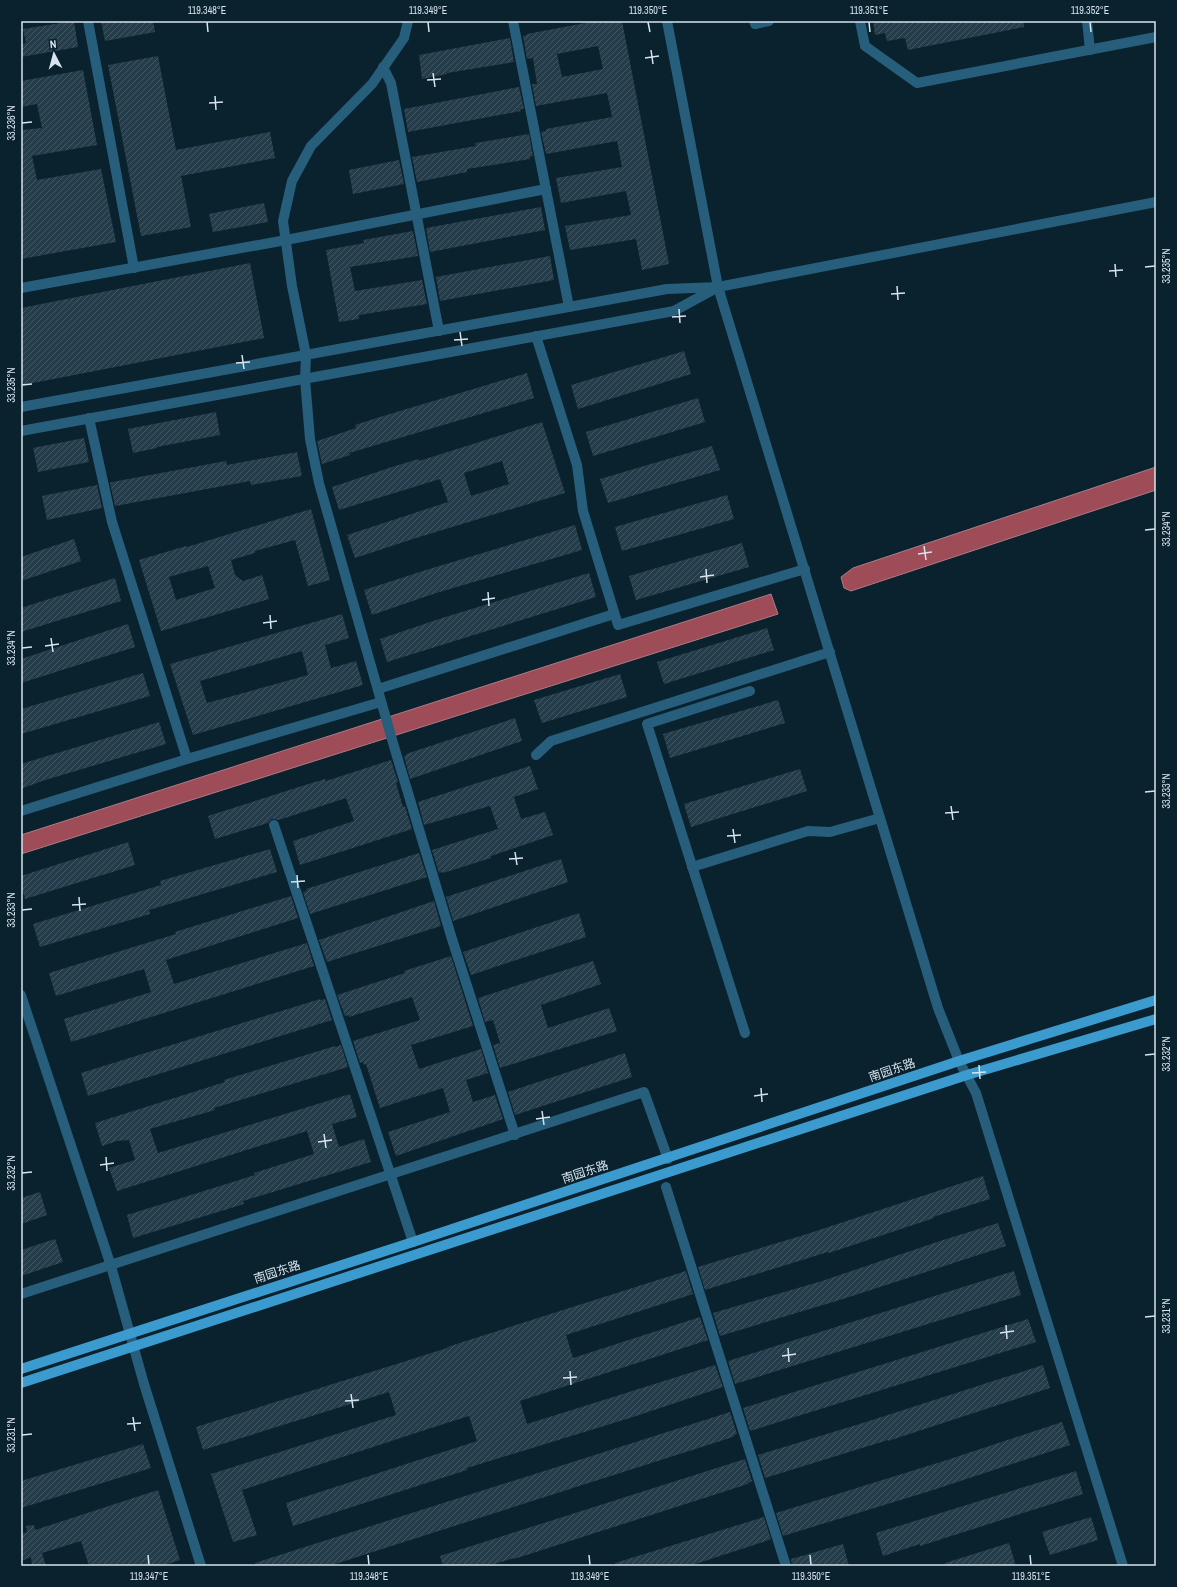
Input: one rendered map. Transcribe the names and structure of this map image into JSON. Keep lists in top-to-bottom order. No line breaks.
{"streets":{"main road":["南园东路"]},"north":"top","coordinates":["119.348°E","119.349°E","119.350°E","119.351°E","119.352°E","33.236°N","33.235°N","33.234°N","33.233°N","33.232°N","33.231°N","119.347°E"]}
